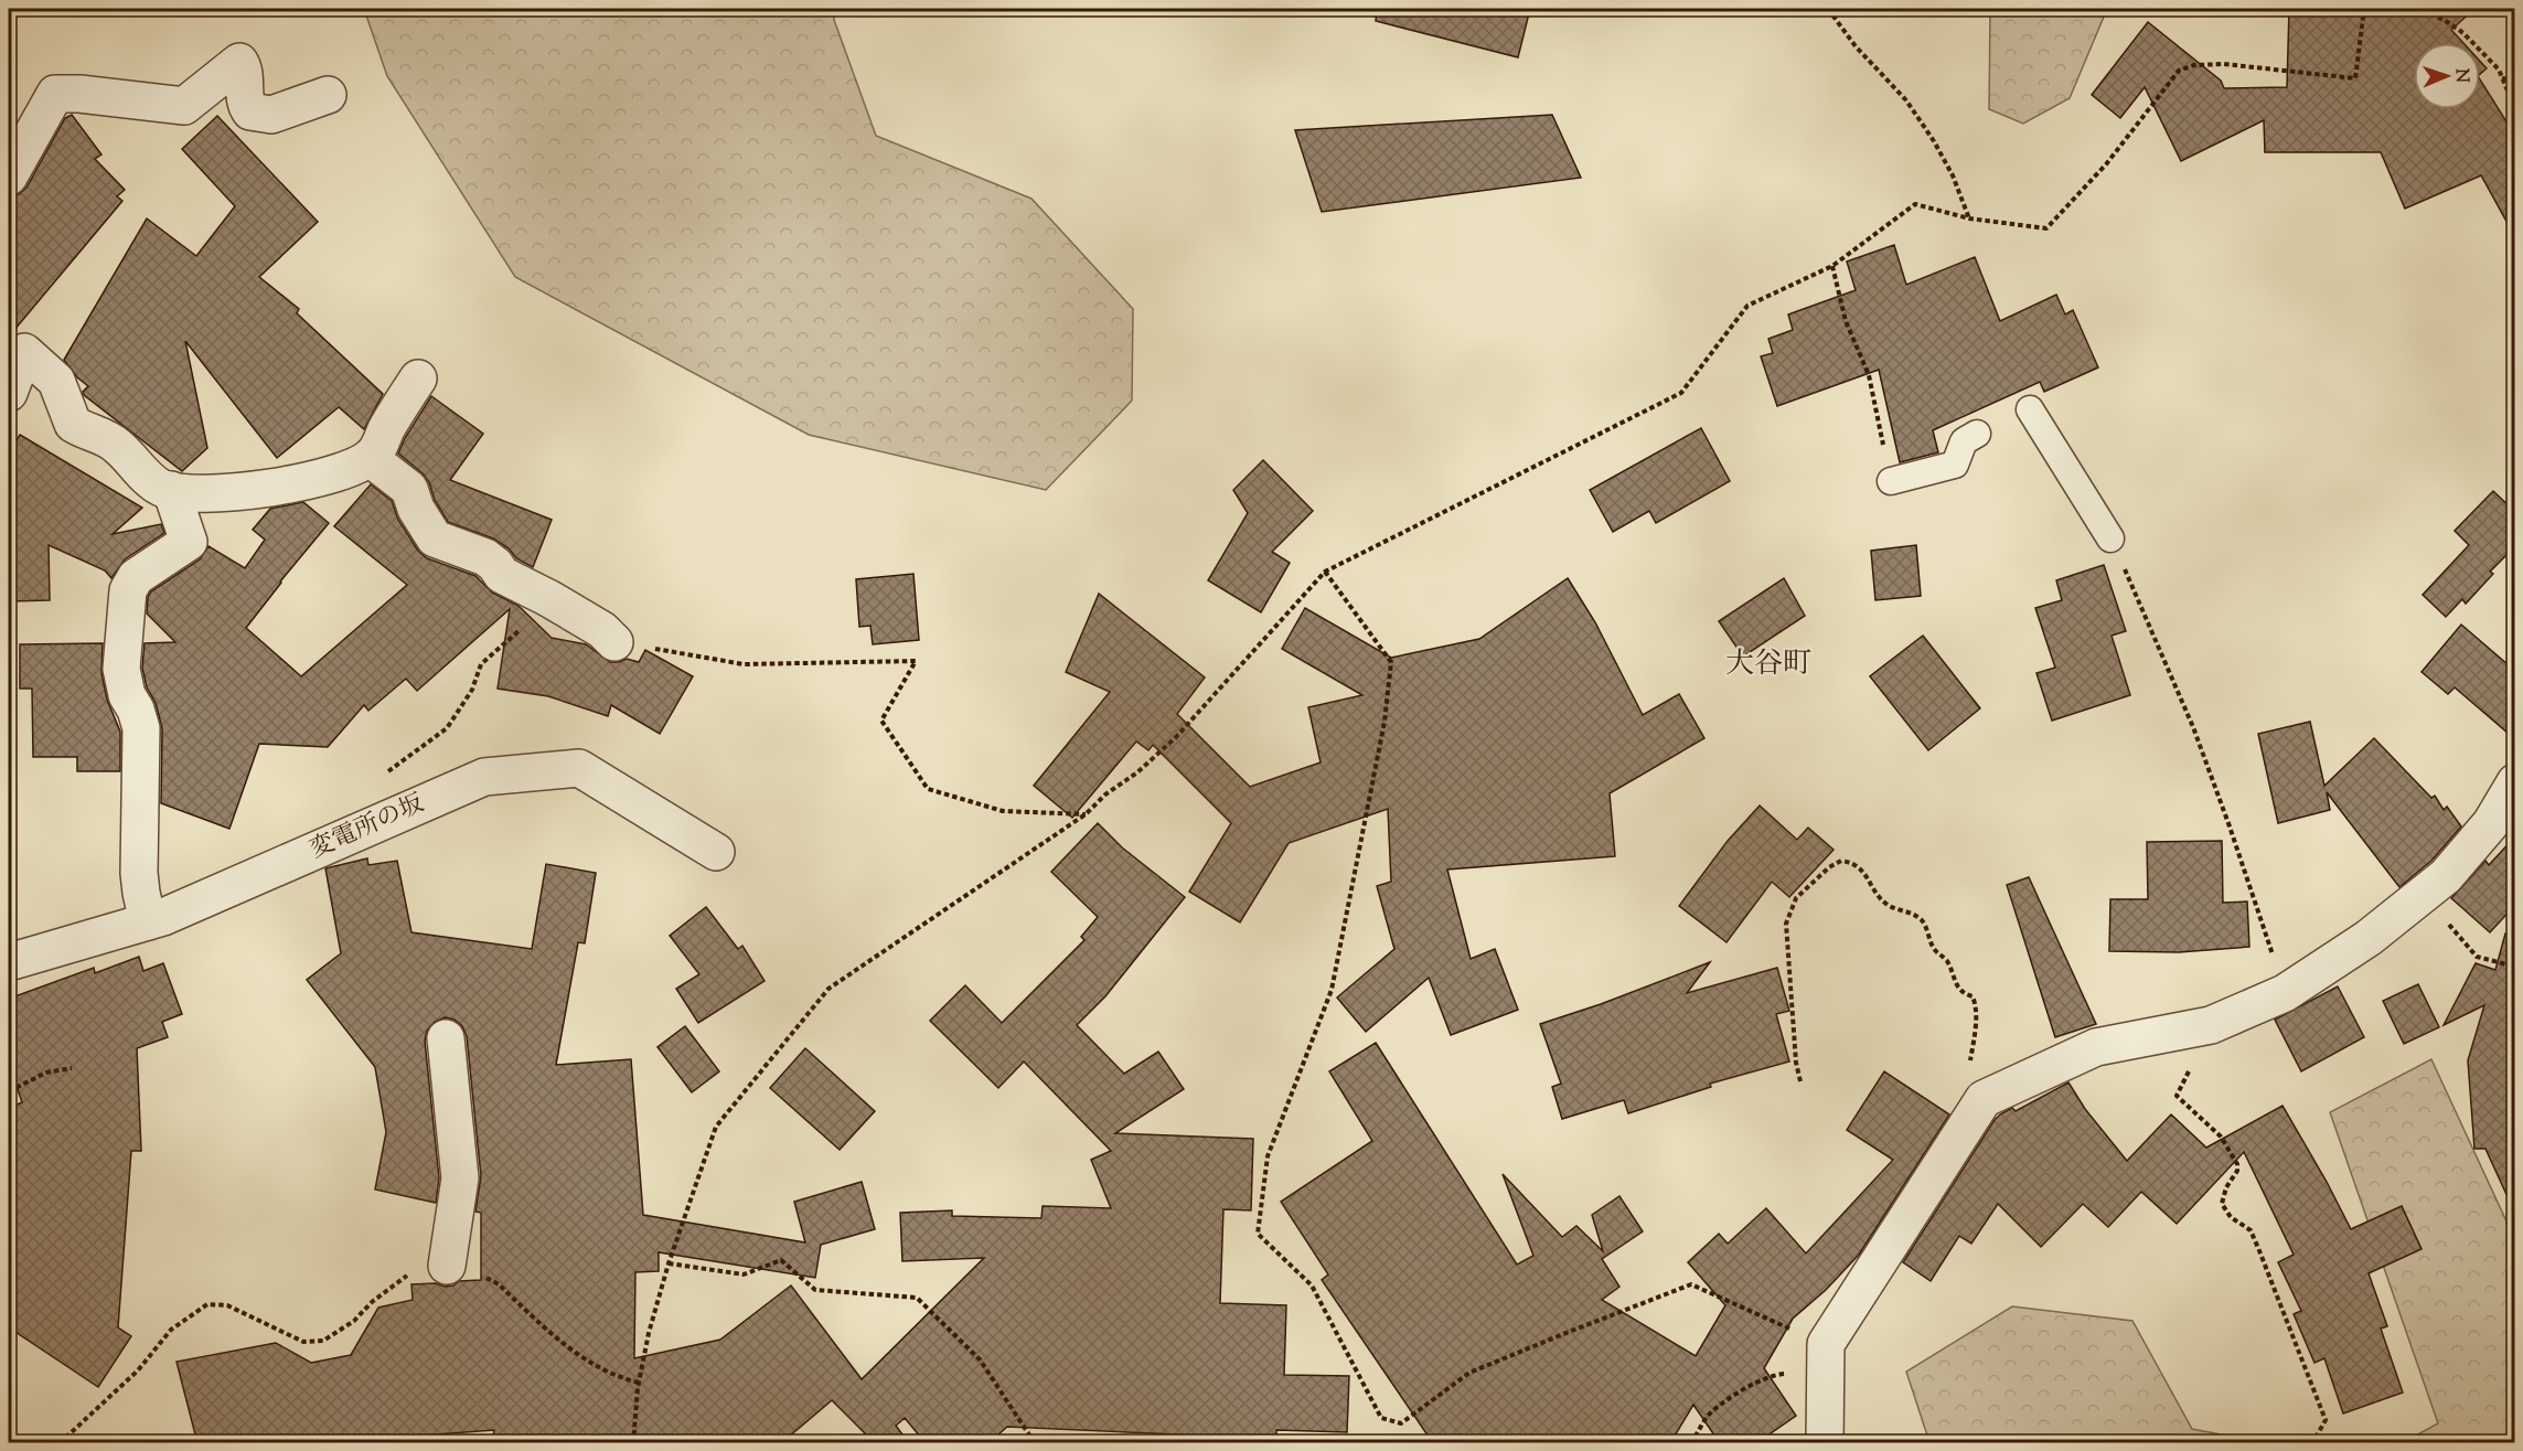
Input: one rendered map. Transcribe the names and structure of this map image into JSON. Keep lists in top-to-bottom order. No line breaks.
{"streets":{"street":["変電所の坂"]},"districts":["大谷町"],"north":"right"}
